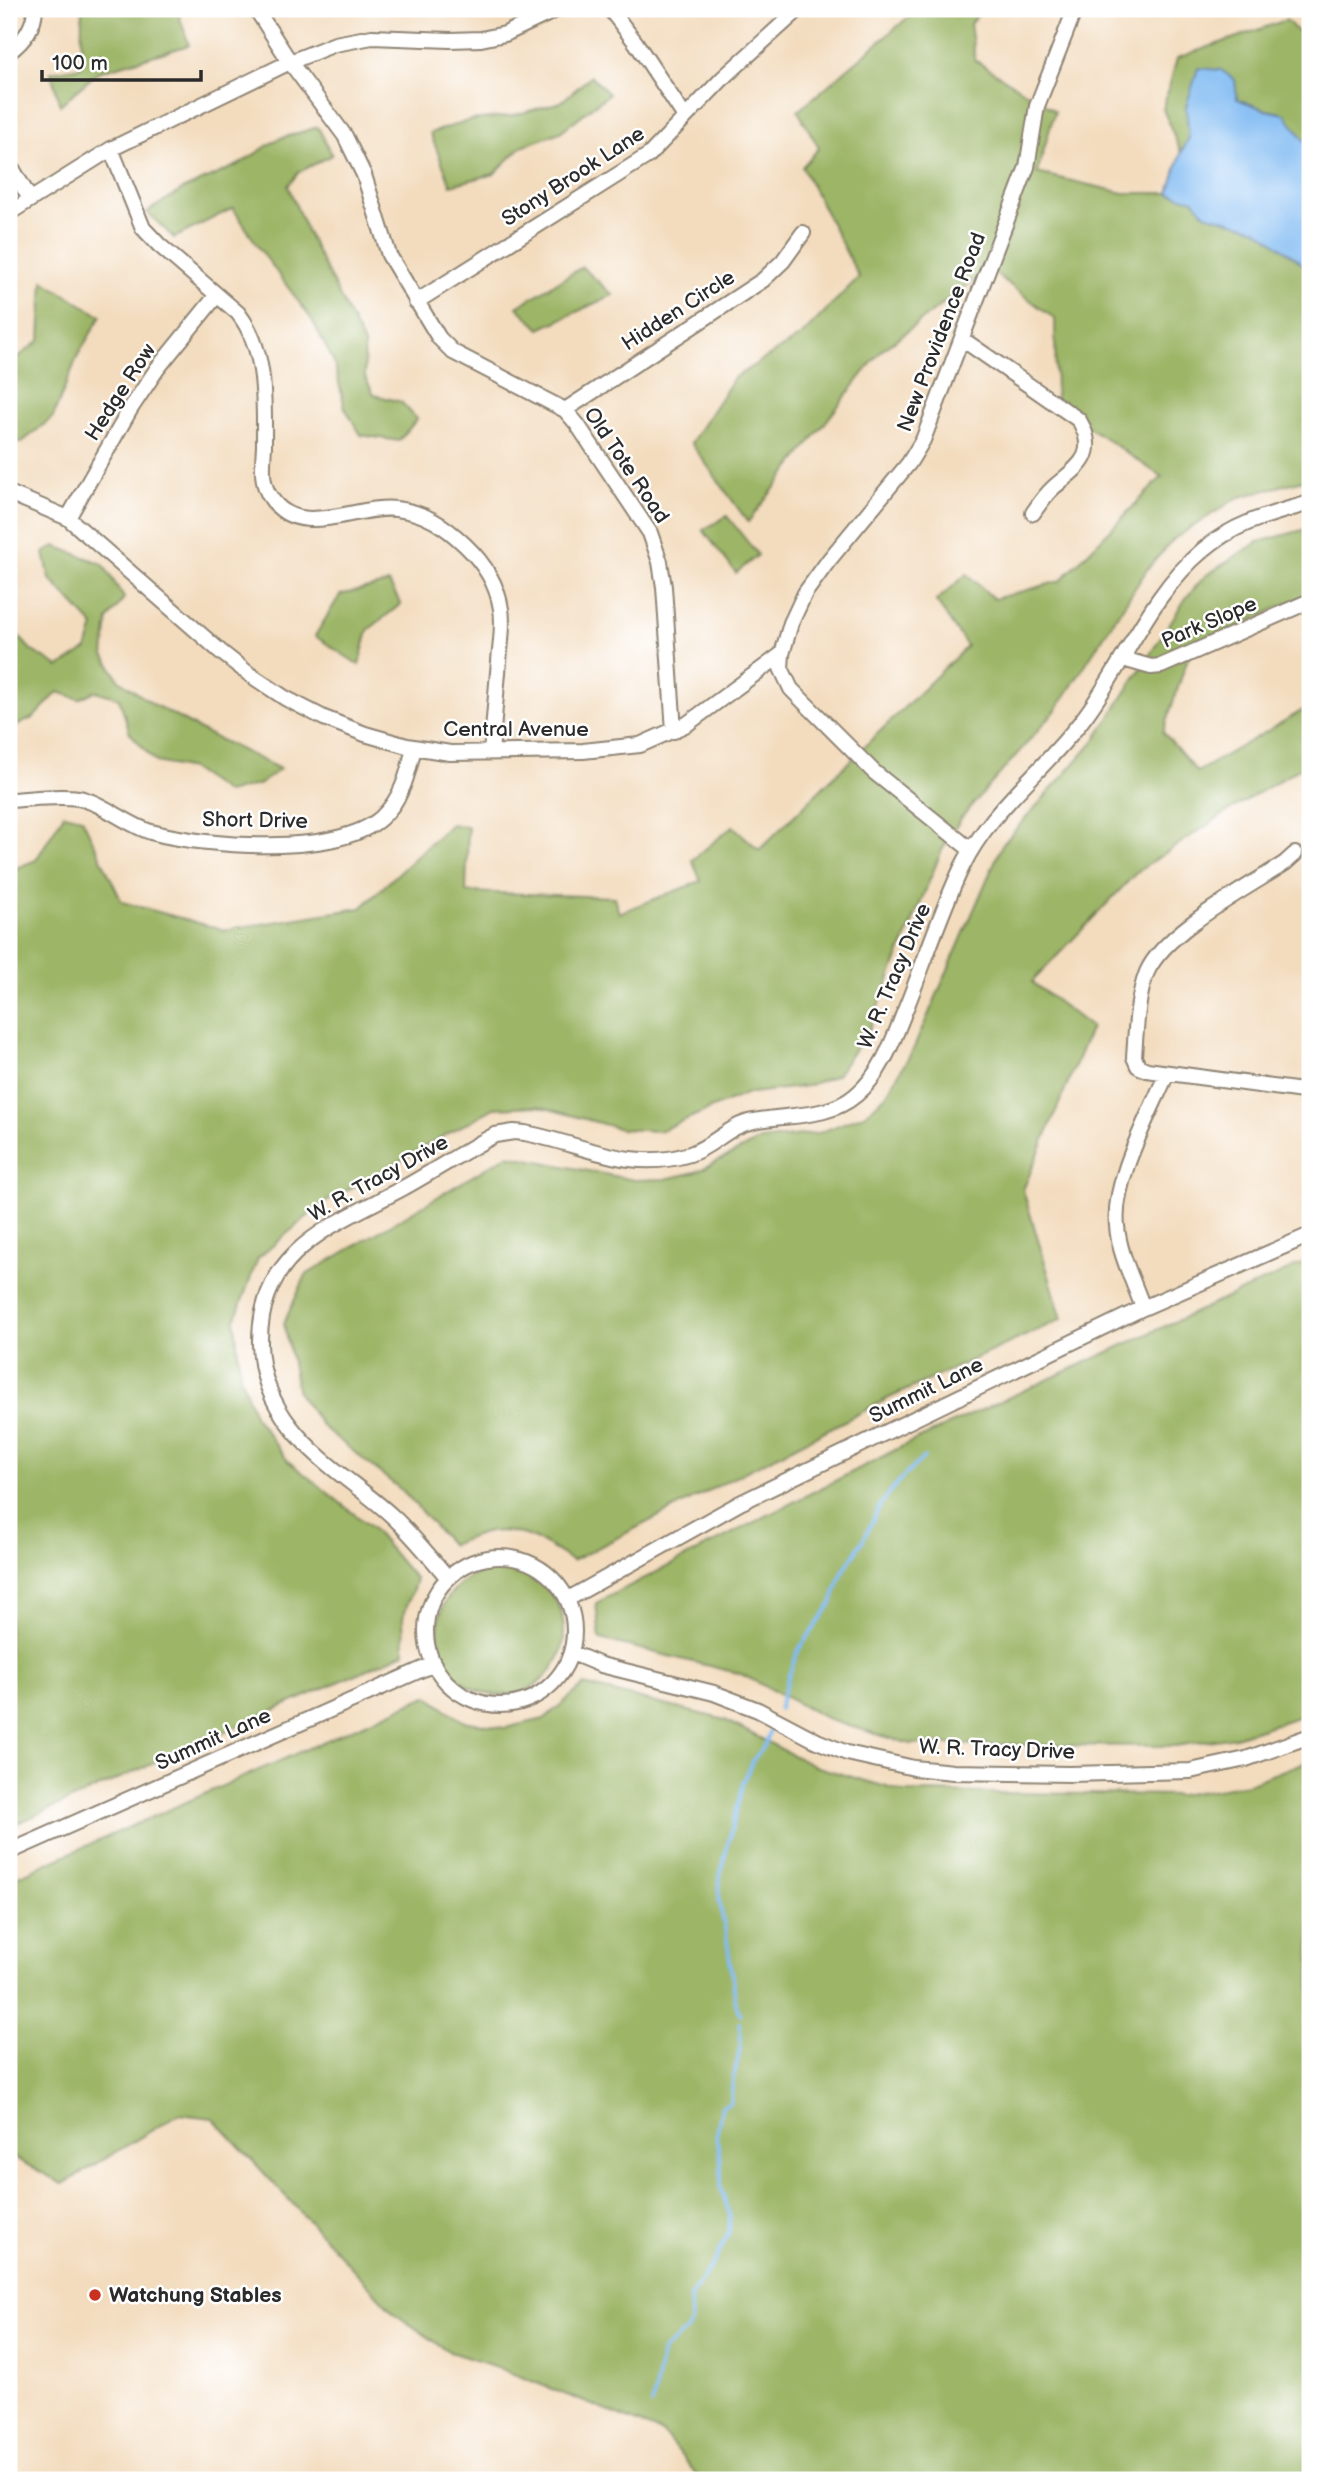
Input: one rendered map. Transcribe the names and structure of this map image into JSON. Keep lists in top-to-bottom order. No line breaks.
{"streets":{"street":["Stony Brook Lane","Hidden Circle","New Providence Road","Hedge Row","Old Tote Road","Park Slope","Central Avenue","Short Drive","W. R. Tracy Drive","Summit Lane"]},"crossings":[["Stony Brook Lane","Old Tote Road"],["Hidden Circle","Old Tote Road"],["New Providence Road","Central Avenue"],["Hedge Row","Central Avenue"],["Old Tote Road","Central Avenue"],["Park Slope","W. R. Tracy Drive"],["Central Avenue","Short Drive"],["W. R. Tracy Drive","Summit Lane"]],"places":["Watchung Stables"],"scale_bar":"100 m"}
